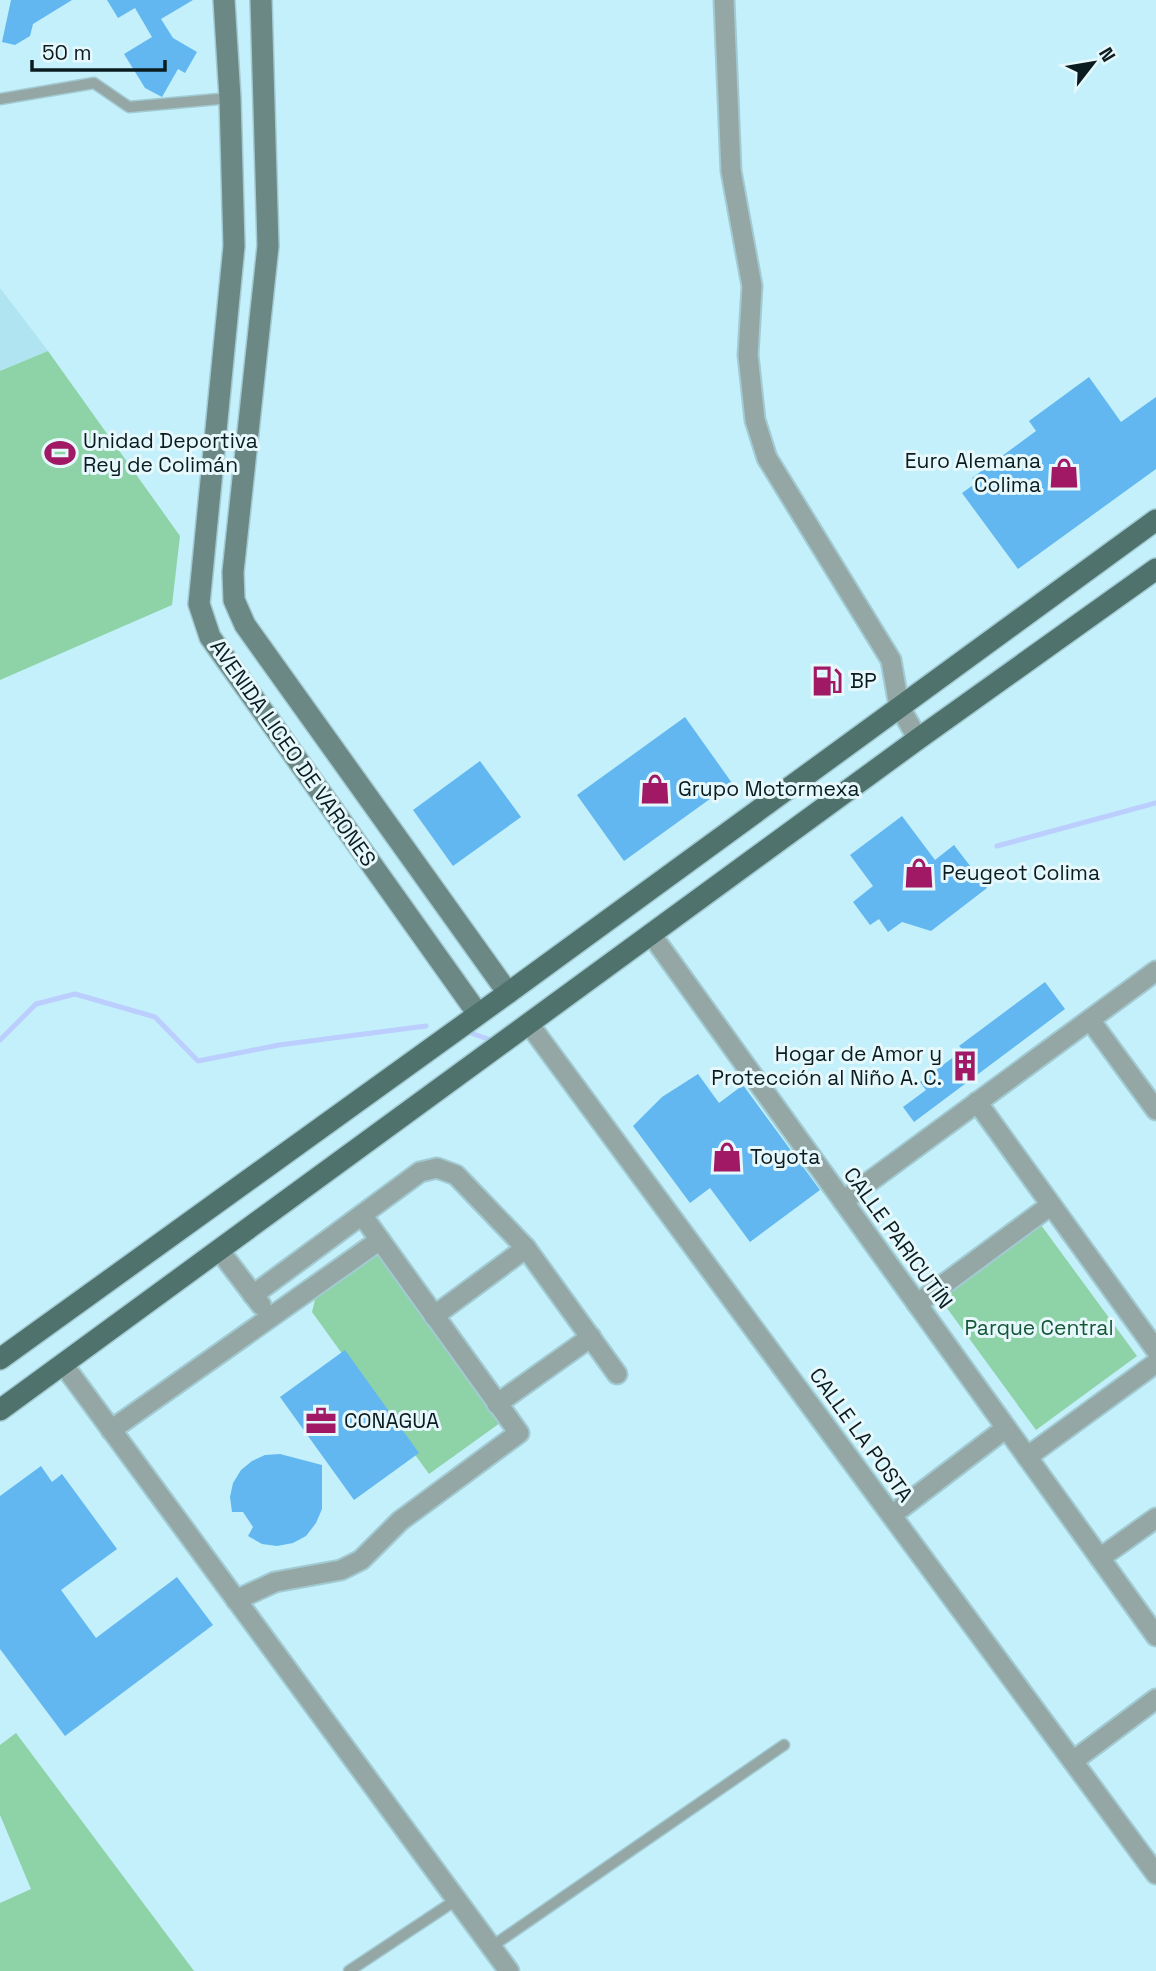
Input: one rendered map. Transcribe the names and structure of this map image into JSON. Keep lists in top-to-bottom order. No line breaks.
{"streets":{"street":["AVENIDA LICEO DE VARONES","CALLE PARICUTÍN","CALLE LA POSTA"]},"parks":["Parque Central"],"places":{"sports":["Unidad Deportiva Rey de Colimán"],"shop":["Euro Alemana Colima","Grupo Motormexa","Peugeot Colima","Toyota"],"fuel station":["BP"],"building":["Hogar de Amor y Protección al Niño A. C."],"office":["CONAGUA"]},"scale_bar":"50 m","north":"top right"}
